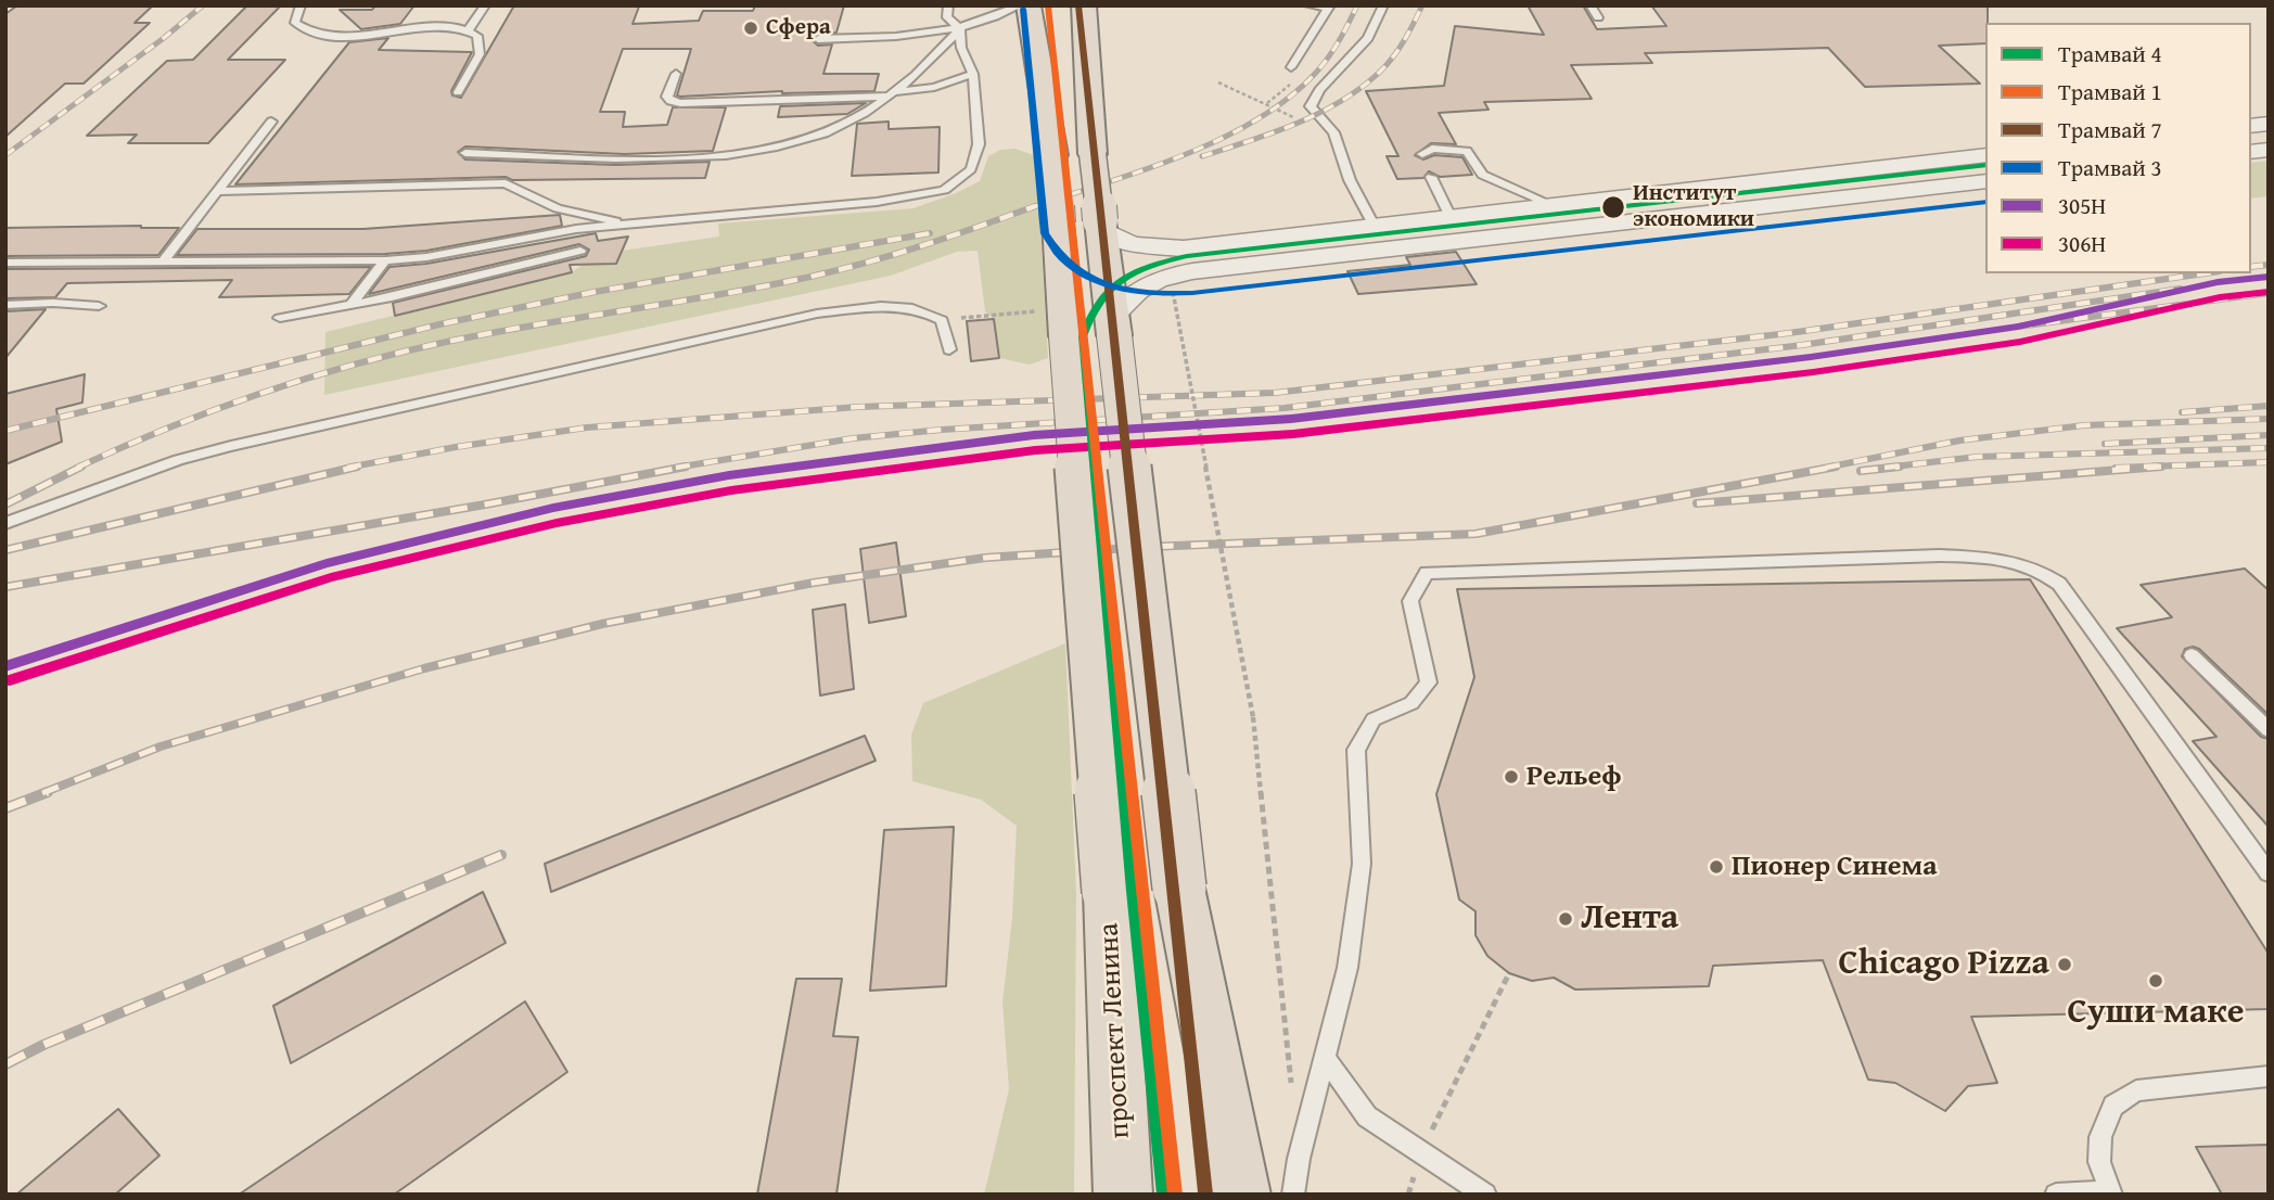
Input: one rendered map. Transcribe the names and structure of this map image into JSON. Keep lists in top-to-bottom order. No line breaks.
{"streets":{"main road":["проспект Ленина"]},"places":["Сфера","Институт экономики","Рельеф","Пионер Синема","Лента","Chicago Pizza","Суши маке"],"lines":["tram line 7","tram line 1","tram line 3","tram line 4","transit line 305Н","transit line 306Н"],"legend":["Трамвай 4","Трамвай 1","Трамвай 7","Трамвай 3","305Н","306Н"]}
